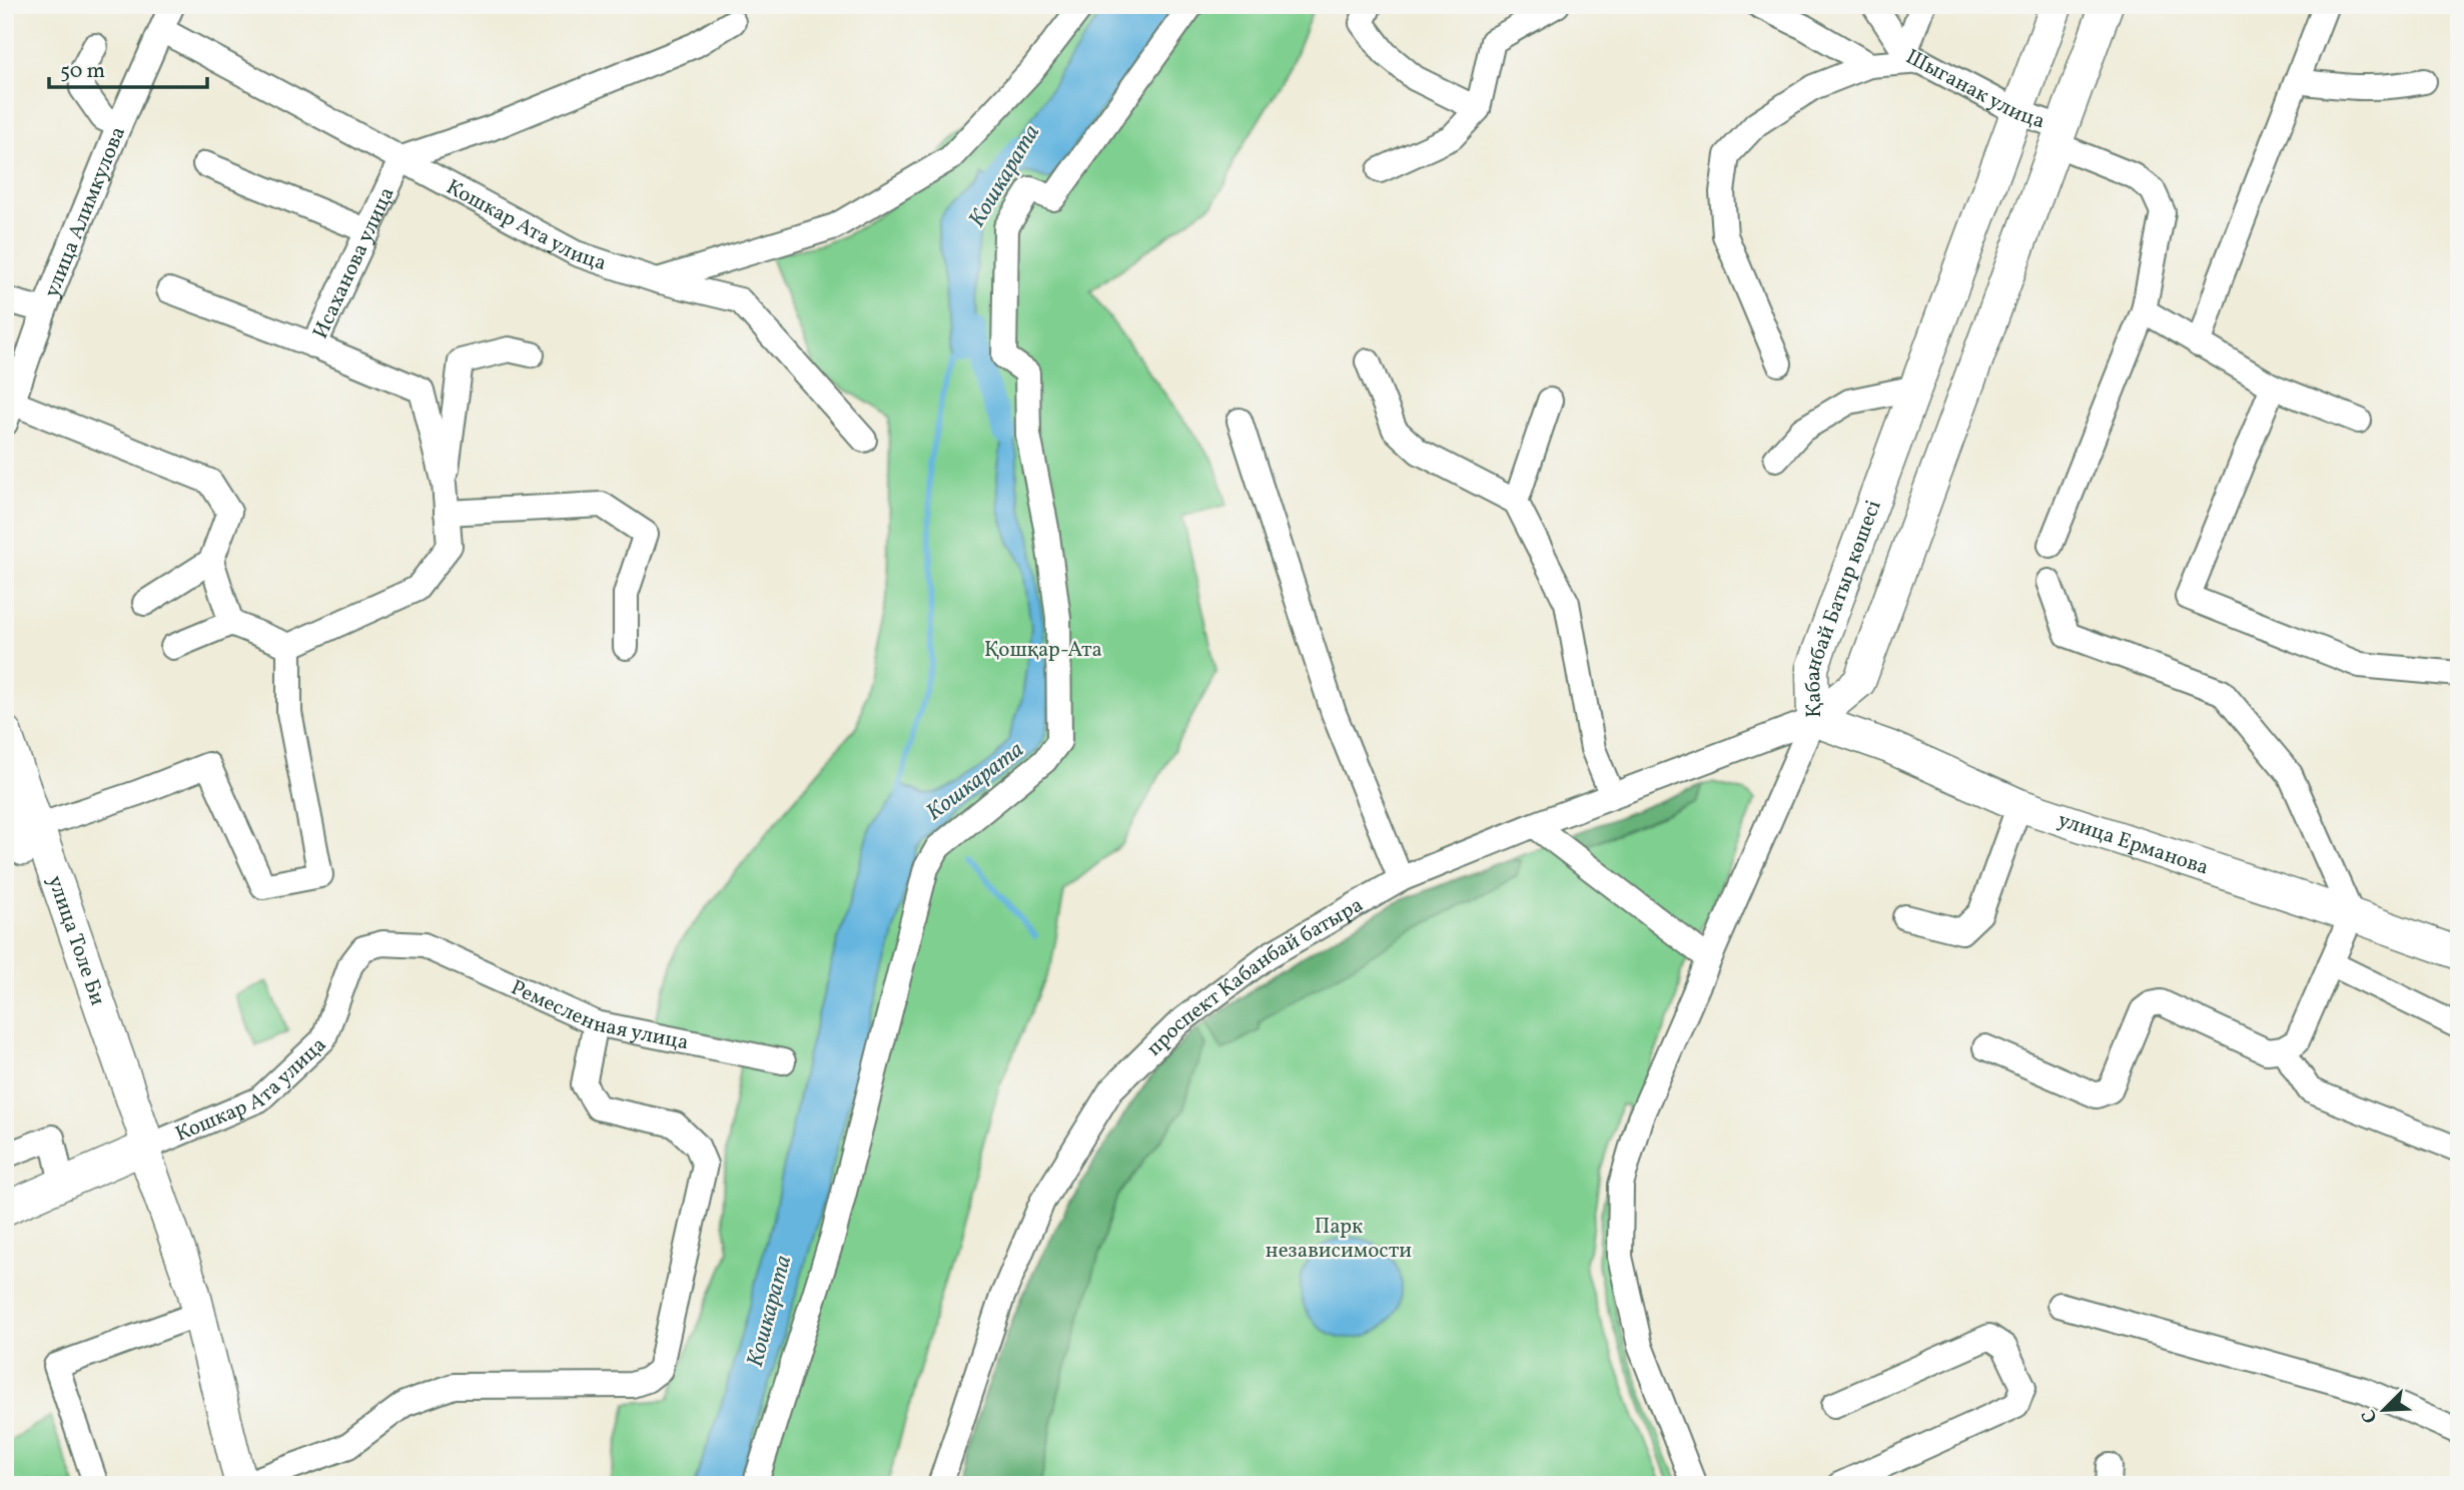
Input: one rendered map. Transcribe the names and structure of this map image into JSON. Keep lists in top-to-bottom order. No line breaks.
{"streets":{"main road":["Қабанбай Батыр көшесі","улица Ерманова","улица Толе Би"],"street":["Шыганак улица","улица Алимкулова","Кошкар Ата улица","Исаханова улица","проспект Кабанбай батыра","Ремесленная улица"]},"crossings":[["Шыганак улица","Қабанбай Батыр көшесі"],["улица Алимкулова","Кошкар Ата улица"],["Кошкар Ата улица","Исаханова улица"],["Кошкар Ата улица","улица Толе Би"],["Кошкар Ата улица","Ремесленная улица"],["Қабанбай Батыр көшесі","улица Ерманова"],["Қабанбай Батыр көшесі","проспект Кабанбай батыра"],["улица Ерманова","проспект Кабанбай батыра"]],"water":["Кошкарата"],"parks":["Қошқар-Ата","Парк независимости"],"scale_bar":"50 m","north":"bottom left"}
